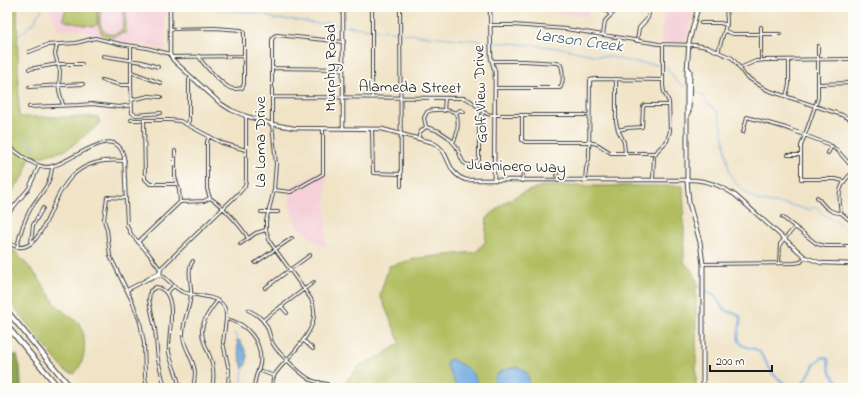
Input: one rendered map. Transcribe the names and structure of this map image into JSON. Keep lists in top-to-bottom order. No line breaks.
{"streets":{"street":["Murphy Road","Alameda Street","Golf View Drive","La Loma Drive","Juanipero Way"]},"crossings":[["Murphy Road","Alameda Street"],["Murphy Road","La Loma Drive"],["Murphy Road","Juanipero Way"],["Alameda Street","La Loma Drive"],["Golf View Drive","Juanipero Way"],["La Loma Drive","Juanipero Way"]],"water":["Larson Creek"],"scale_bar":"200 m"}
